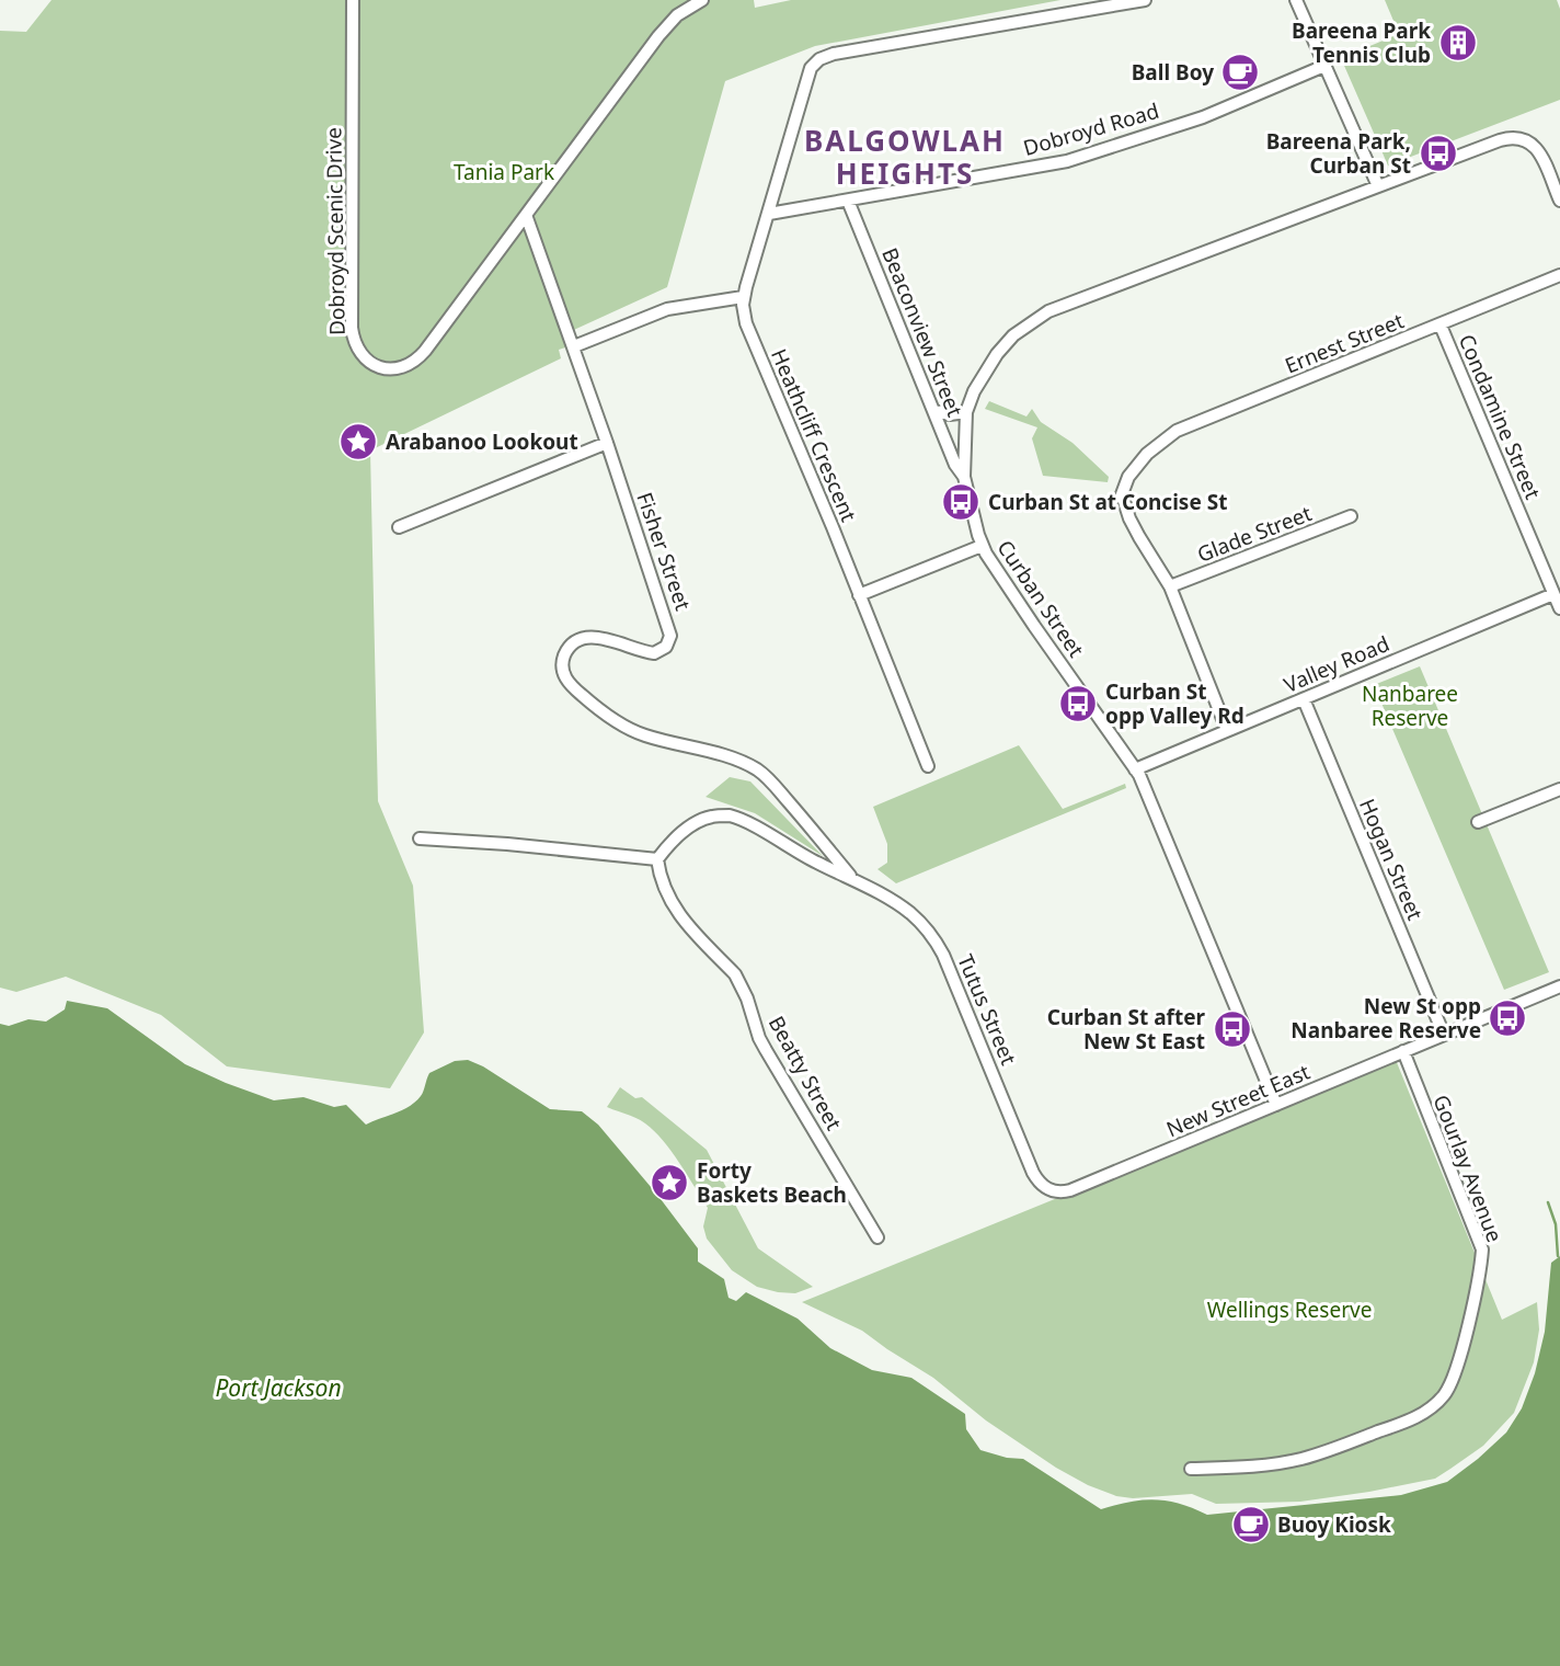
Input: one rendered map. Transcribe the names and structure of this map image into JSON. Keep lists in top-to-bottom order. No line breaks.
{"streets":{"street":["Dobroyd Road","Dobroyd Scenic Drive","Beaconview Street","Ernest Street","Condamine Street","Heathcliff Crescent","Glade Street","Fisher Street","Curban Street","Valley Road","Hogan Street","Tutus Street","Beatty Street","New Street East","Gourlay Avenue"]},"crossings":[["Dobroyd Road","Beaconview Street"],["Dobroyd Road","Heathcliff Crescent"],["Dobroyd Scenic Drive","Fisher Street"],["Beaconview Street","Curban Street"],["Ernest Street","Condamine Street"],["Ernest Street","Glade Street"],["Condamine Street","Valley Road"],["Fisher Street","Tutus Street"],["Curban Street","Valley Road"],["Curban Street","New Street East"],["Valley Road","Hogan Street"],["Hogan Street","New Street East"],["Tutus Street","New Street East"],["New Street East","Gourlay Avenue"]],"districts":["BALGOWLAH HEIGHTS"],"water":["Port Jackson"],"parks":["Tania Park","Nanbaree Reserve","Wellings Reserve"],"places":{"building":["Bareena Park Tennis Club"],"cafe":["Ball Boy","Buoy Kiosk"],"bus stop":["Bareena Park, Curban St","Curban St at Concise St","Curban St opp Valley Rd","New St opp Nanbaree Reserve","Curban St after New St East"],"place":["Arabanoo Lookout","Forty Baskets Beach"]}}
